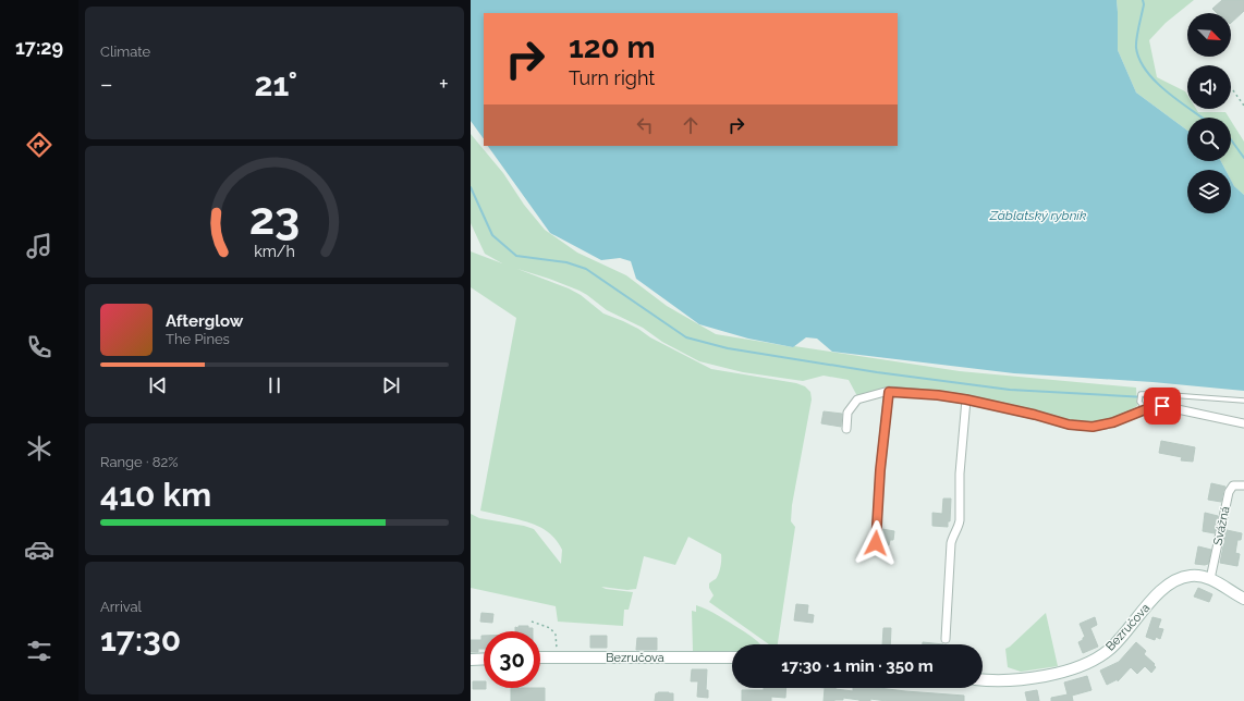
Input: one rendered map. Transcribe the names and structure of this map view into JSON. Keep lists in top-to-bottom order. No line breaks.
{"streets":{"main road":["Bezručova"],"street":["Svážná"]},"crossings":[["Svážná","Bezručova"]],"water":["Záblatský rybník"],"north":"bottom right","page":{"tabs":"17:29","tile":["Climate",["Range · 82%","410 km"],["Arrival","17:30"]],"turn":["120 m","Turn right"],"heat":["−","21°","+"],"song":["Afterglow","The Pines"],"limit":"30","trip":"17:30 · 1 min · 350 m","gauge":["23","km/h"]}}
